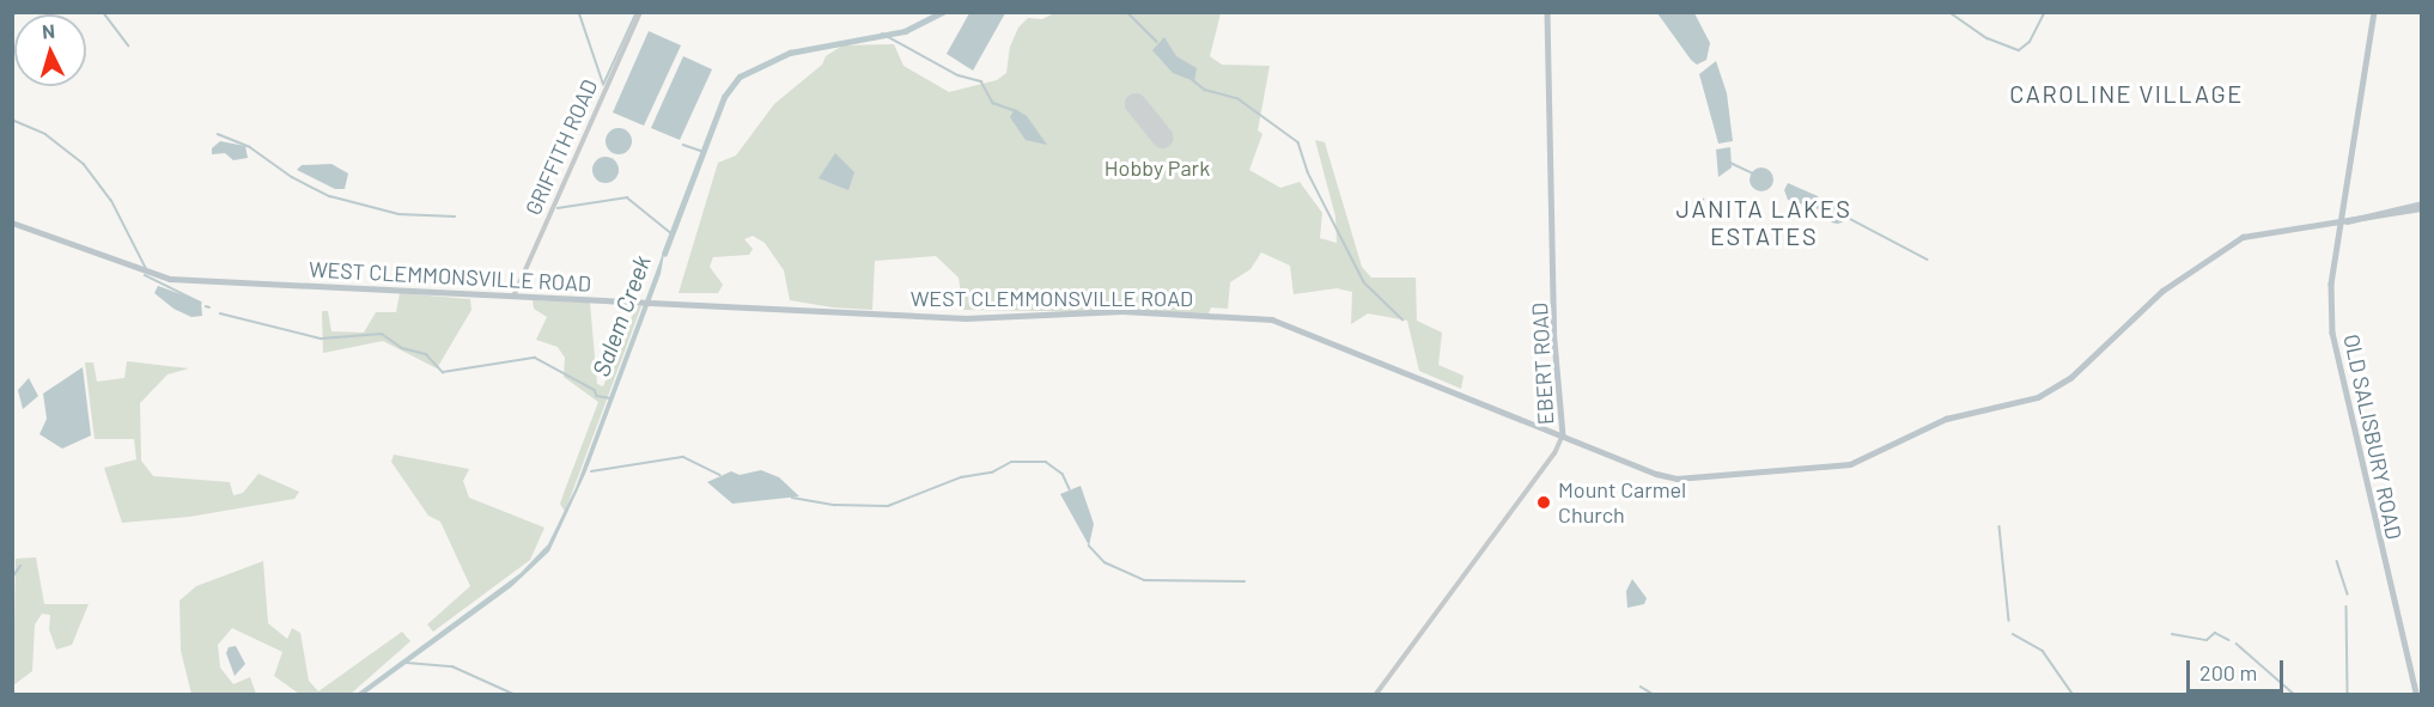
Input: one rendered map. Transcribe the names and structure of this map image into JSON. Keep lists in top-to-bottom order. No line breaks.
{"streets":{"main road":["WEST CLEMMONSVILLE ROAD","EBERT ROAD","OLD SALISBURY ROAD"],"street":["GRIFFITH ROAD"]},"crossings":[["GRIFFITH ROAD","WEST CLEMMONSVILLE ROAD"],["WEST CLEMMONSVILLE ROAD","EBERT ROAD"],["WEST CLEMMONSVILLE ROAD","OLD SALISBURY ROAD"]],"districts":["CAROLINE VILLAGE","JANITA LAKES ESTATES"],"water":["Salem Creek"],"parks":["Hobby Park"],"places":["Mount Carmel Church"],"scale_bar":"200 m","north":"top"}
